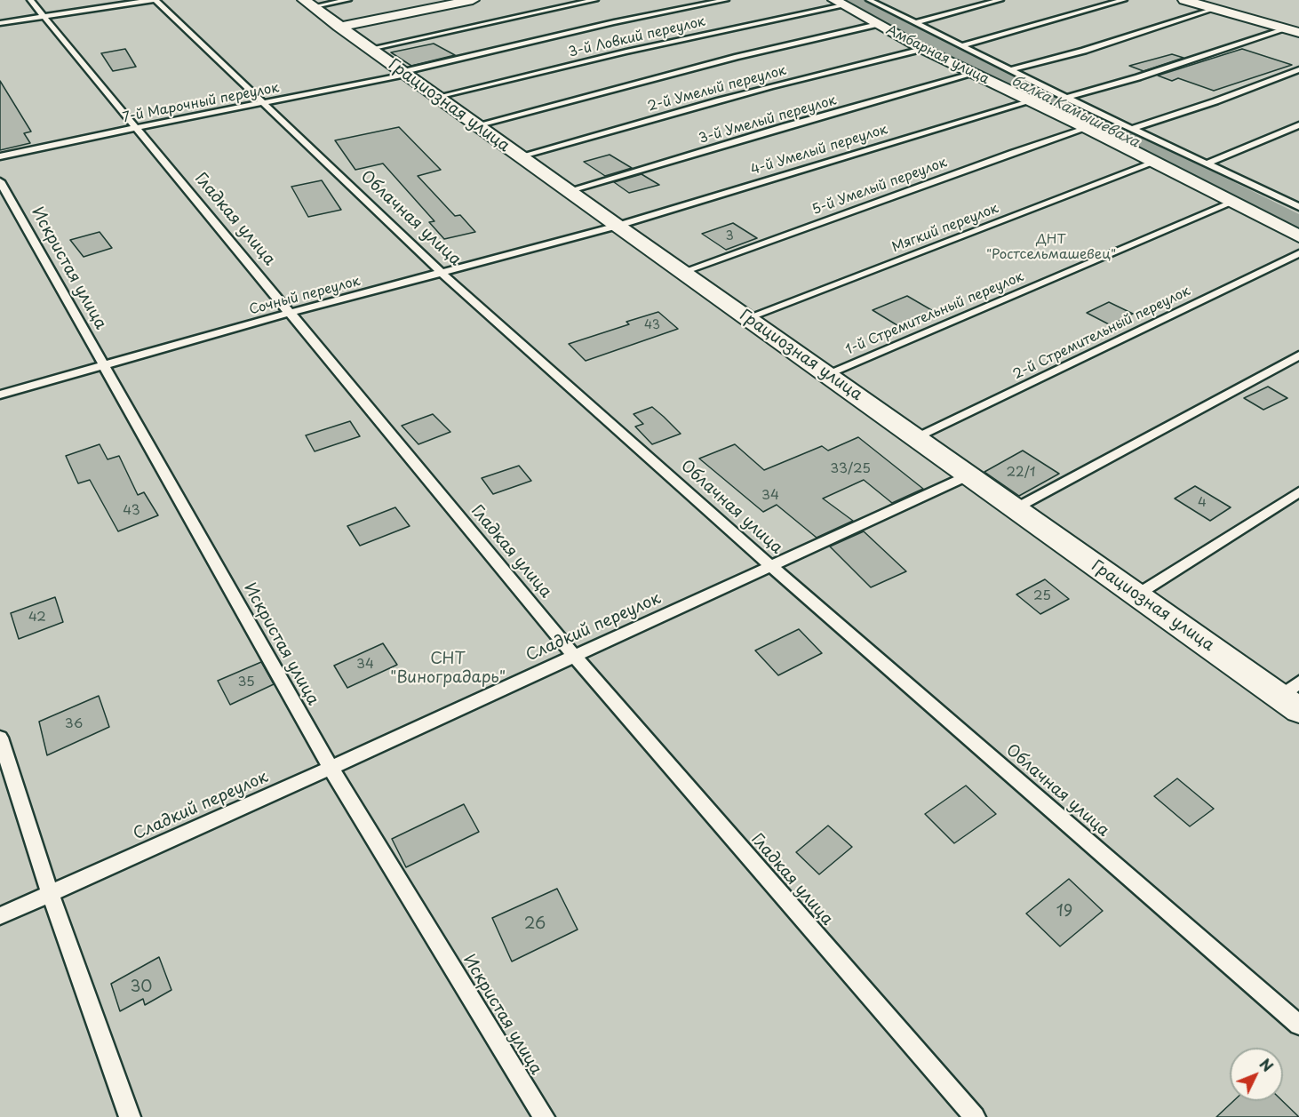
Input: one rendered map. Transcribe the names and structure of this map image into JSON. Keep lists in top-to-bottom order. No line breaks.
{"streets":{"street":["Амбарная улица","Грациозная улица"],"lane":["3-й Ловкий переулок","2-й Умелый переулок","7-й Марочный переулок","3-й Умелый переулок","4-й Умелый переулок","5-й Умелый переулок","Облачная улица","Гладкая улица","Мягкий переулок","Искристая улица","Сочный переулок","1-й Стремительный переулок","2-й Стремительный переулок","Сладкий переулок"]},"crossings":[["3-й Ловкий переулок","Амбарная улица"],["3-й Ловкий переулок","Грациозная улица"],["Амбарная улица","2-й Умелый переулок"],["Амбарная улица","3-й Умелый переулок"],["Амбарная улица","4-й Умелый переулок"],["Амбарная улица","5-й Умелый переулок"],["Амбарная улица","Мягкий переулок"],["Амбарная улица","1-й Стремительный переулок"],["2-й Умелый переулок","Грациозная улица"],["7-й Марочный переулок","Грациозная улица"],["7-й Марочный переулок","Облачная улица"],["7-й Марочный переулок","Гладкая улица"],["Грациозная улица","3-й Умелый переулок"],["Грациозная улица","4-й Умелый переулок"],["Грациозная улица","5-й Умелый переулок"],["Грациозная улица","Мягкий переулок"],["Грациозная улица","Сочный переулок"],["Грациозная улица","1-й Стремительный переулок"],["Грациозная улица","2-й Стремительный переулок"],["Грациозная улица","Сладкий переулок"],["4-й Умелый переулок","Сочный переулок"],["Облачная улица","Сочный переулок"],["Облачная улица","Сладкий переулок"],["Гладкая улица","Сочный переулок"],["Гладкая улица","Сладкий переулок"],["Искристая улица","Сочный переулок"],["Искристая улица","Сладкий переулок"]],"water":["балка Камышеваха"],"parks":["ДНТ \"Ростсельмашевец\"","СНТ \"Виноградарь\""],"house_numbers":["3","43","33/25","22/1","34","4","43","25","42","34","35","36","19","26","30"],"north":"top right"}
